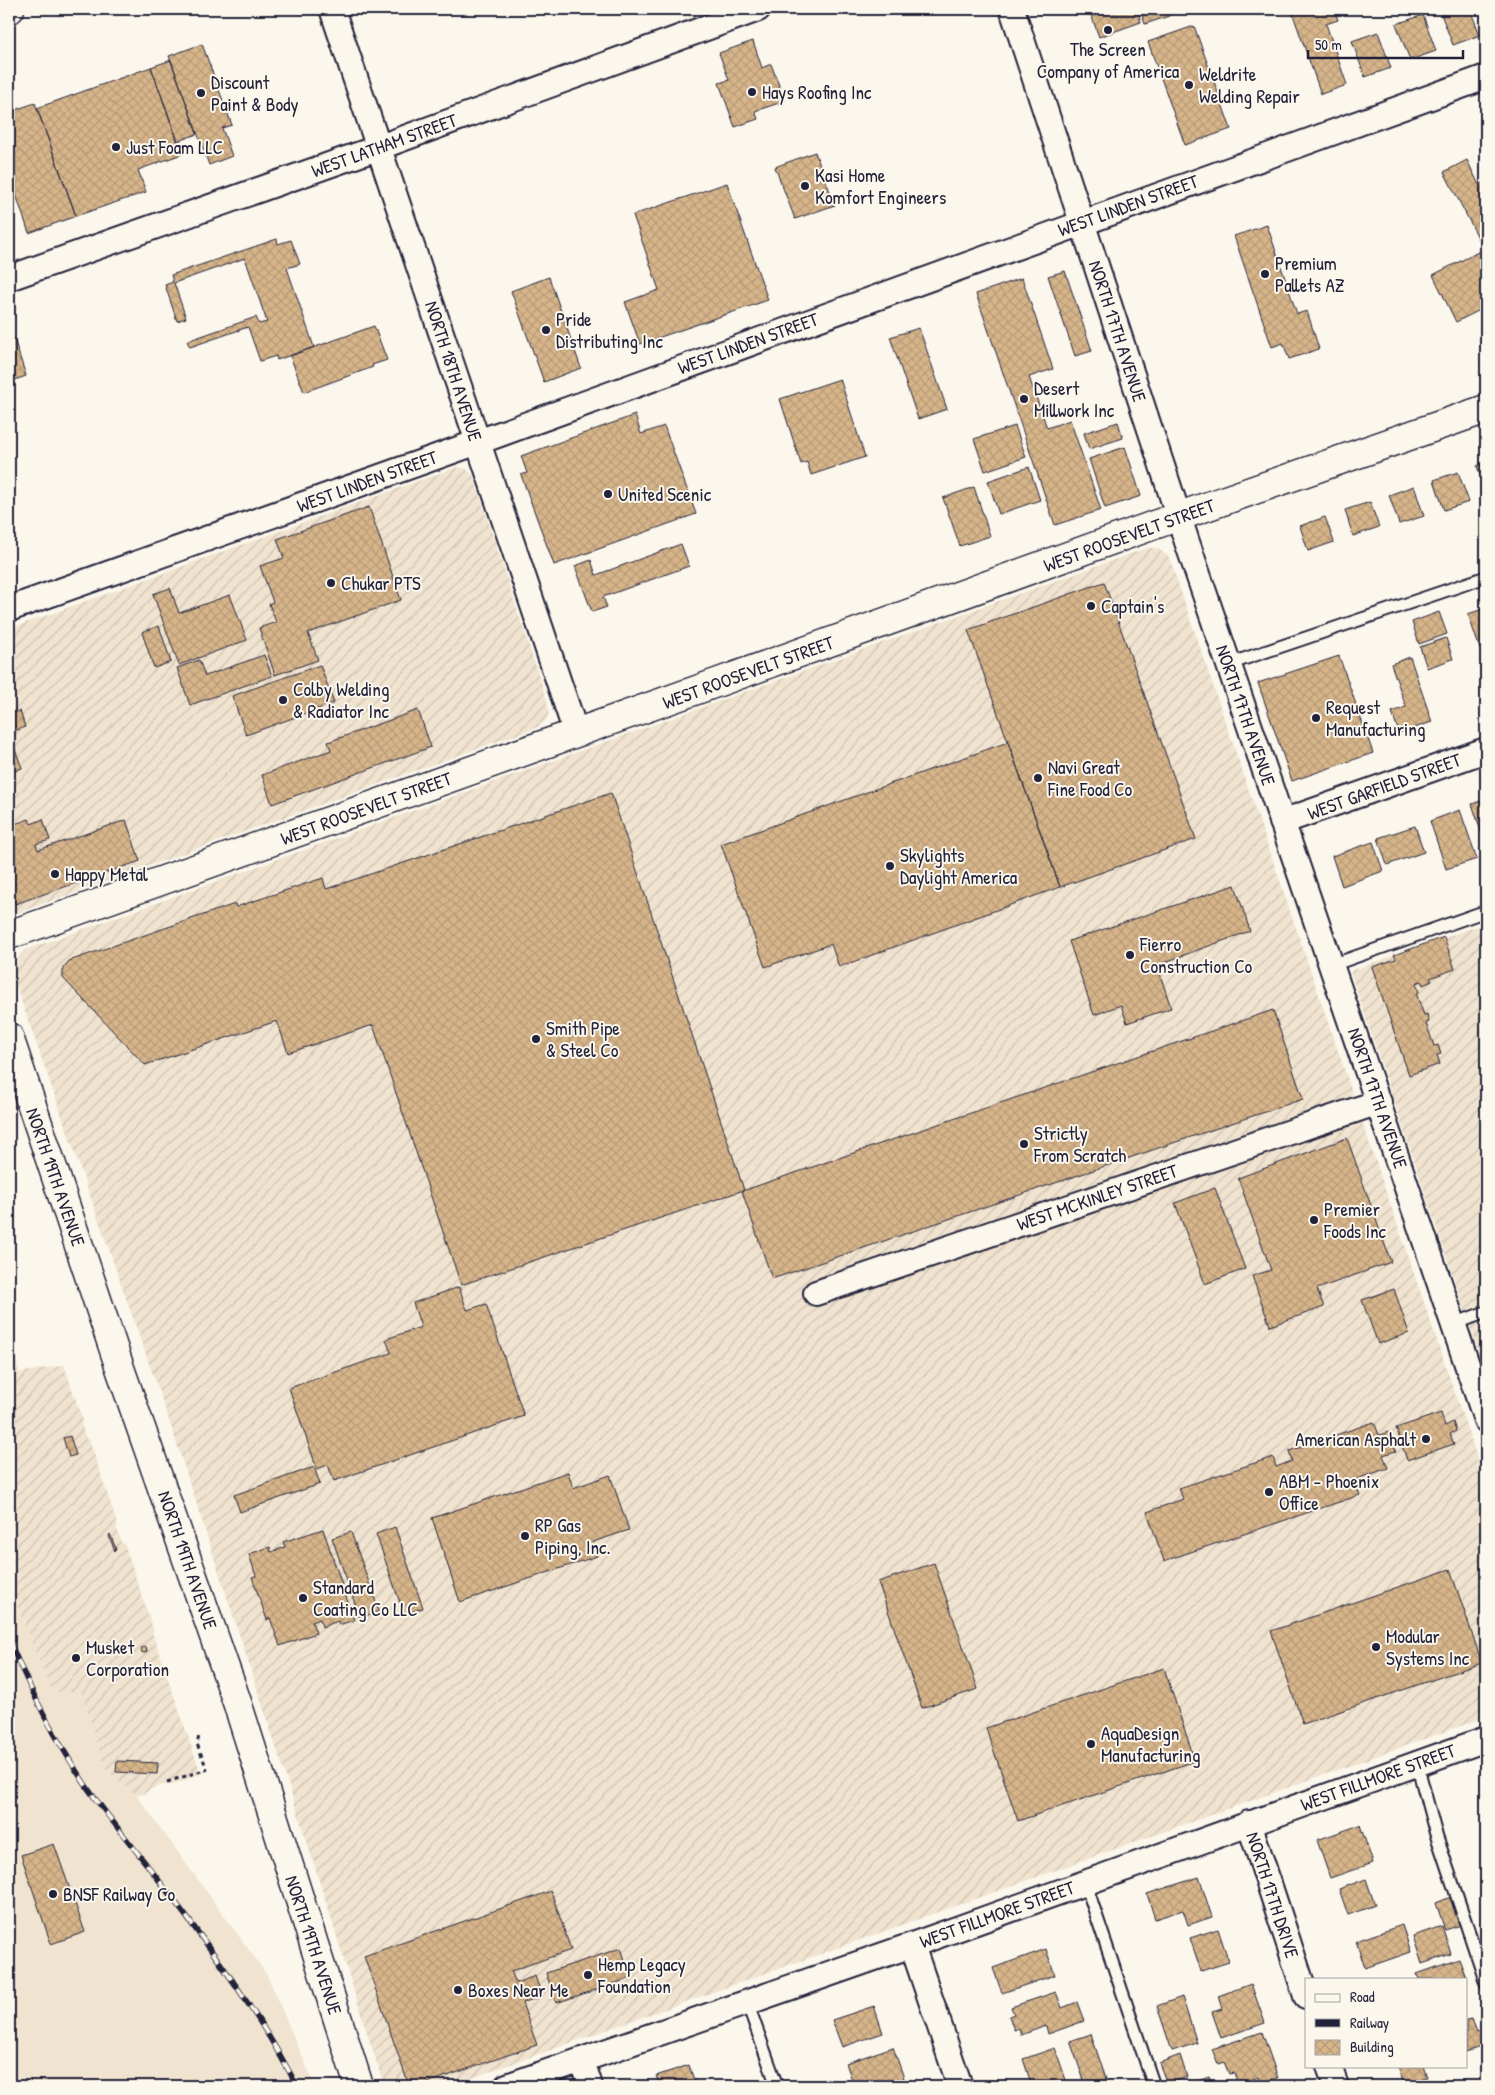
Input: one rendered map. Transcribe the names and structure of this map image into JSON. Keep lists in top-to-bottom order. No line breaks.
{"streets":{"street":["WEST LATHAM STREET","WEST LINDEN STREET","NORTH 17TH AVENUE","NORTH 18TH AVENUE","WEST ROOSEVELT STREET","WEST GARFIELD STREET","NORTH 19TH AVENUE","WEST MCKINLEY STREET","WEST FILLMORE STREET","NORTH 17TH DRIVE"]},"crossings":[["WEST LATHAM STREET","NORTH 18TH AVENUE"],["WEST LINDEN STREET","NORTH 17TH AVENUE"],["WEST LINDEN STREET","NORTH 18TH AVENUE"],["NORTH 17TH AVENUE","WEST ROOSEVELT STREET"],["NORTH 17TH AVENUE","WEST GARFIELD STREET"],["NORTH 17TH AVENUE","WEST MCKINLEY STREET"],["NORTH 18TH AVENUE","WEST ROOSEVELT STREET"],["WEST FILLMORE STREET","NORTH 17TH DRIVE"]],"places":["The Screen Company of America","Weldrite Welding Repair","Hays Roofing Inc","Discount Paint & Body","Just Foam LLC","Kasi Home Komfort Engineers","Premium Pallets AZ","Pride Distributing Inc","Desert Millwork Inc","United Scenic","Chukar PTS","Captain's","Colby Welding & Radiator Inc","Request Manufacturing","Navi Great Fine Food Co","Skylights Daylight America","Happy Metal","Fierro Construction Co","Smith Pipe & Steel Co","Strictly From Scratch","Premier Foods Inc","American Asphalt","ABM - Phoenix Office","RP Gas Piping, Inc.","Standard Coating Co LLC","Modular Systems Inc","Musket Corporation","AquaDesign Manufacturing","BNSF Railway Co","Hemp Legacy Foundation","Boxes Near Me"],"legend":["Road","Railway","Building"],"scale_bar":"50 m"}
